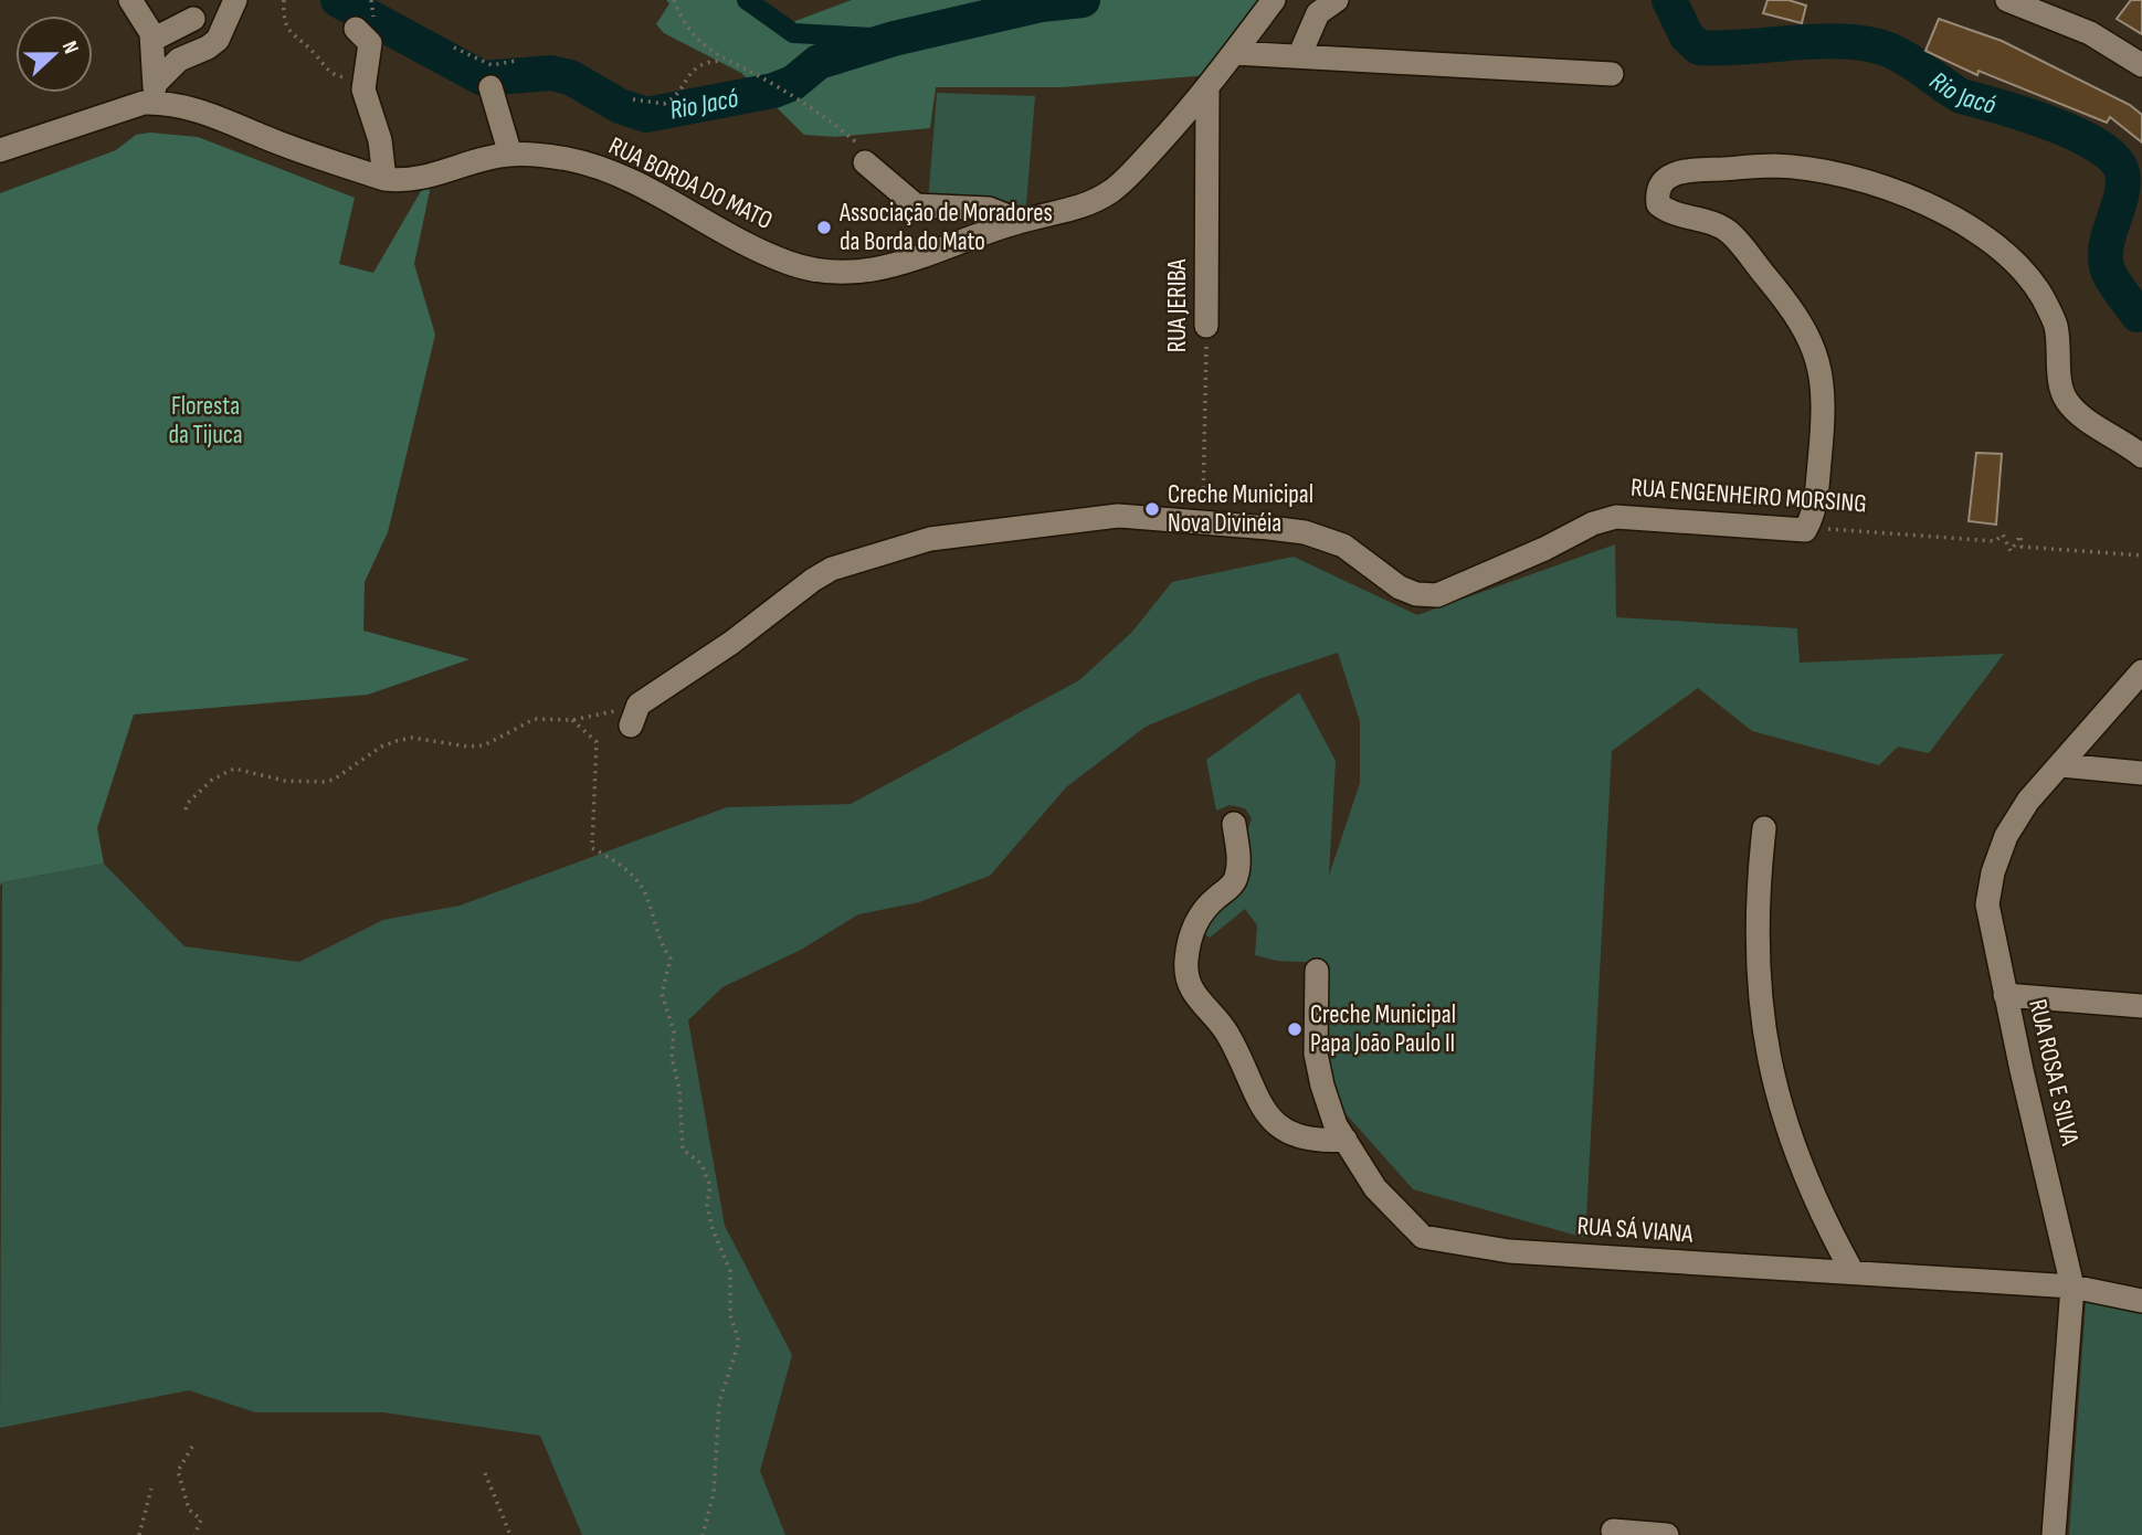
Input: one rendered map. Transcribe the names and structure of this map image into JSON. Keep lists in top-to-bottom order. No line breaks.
{"streets":{"street":["RUA BORDA DO MATO","RUA JERIBA","RUA ENGENHEIRO MORSING","RUA ROSA E SILVA","RUA SÁ VIANA"]},"crossings":[["RUA BORDA DO MATO","RUA JERIBA"],["RUA JERIBA","RUA ENGENHEIRO MORSING"],["RUA ROSA E SILVA","RUA SÁ VIANA"]],"water":["Rio Jacó"],"parks":["Floresta da Tijuca"],"places":["Associação de Moradores da Borda do Mato","Creche Municipal Nova Divinéia","Creche Municipal Papa João Paulo II"],"north":"right"}
